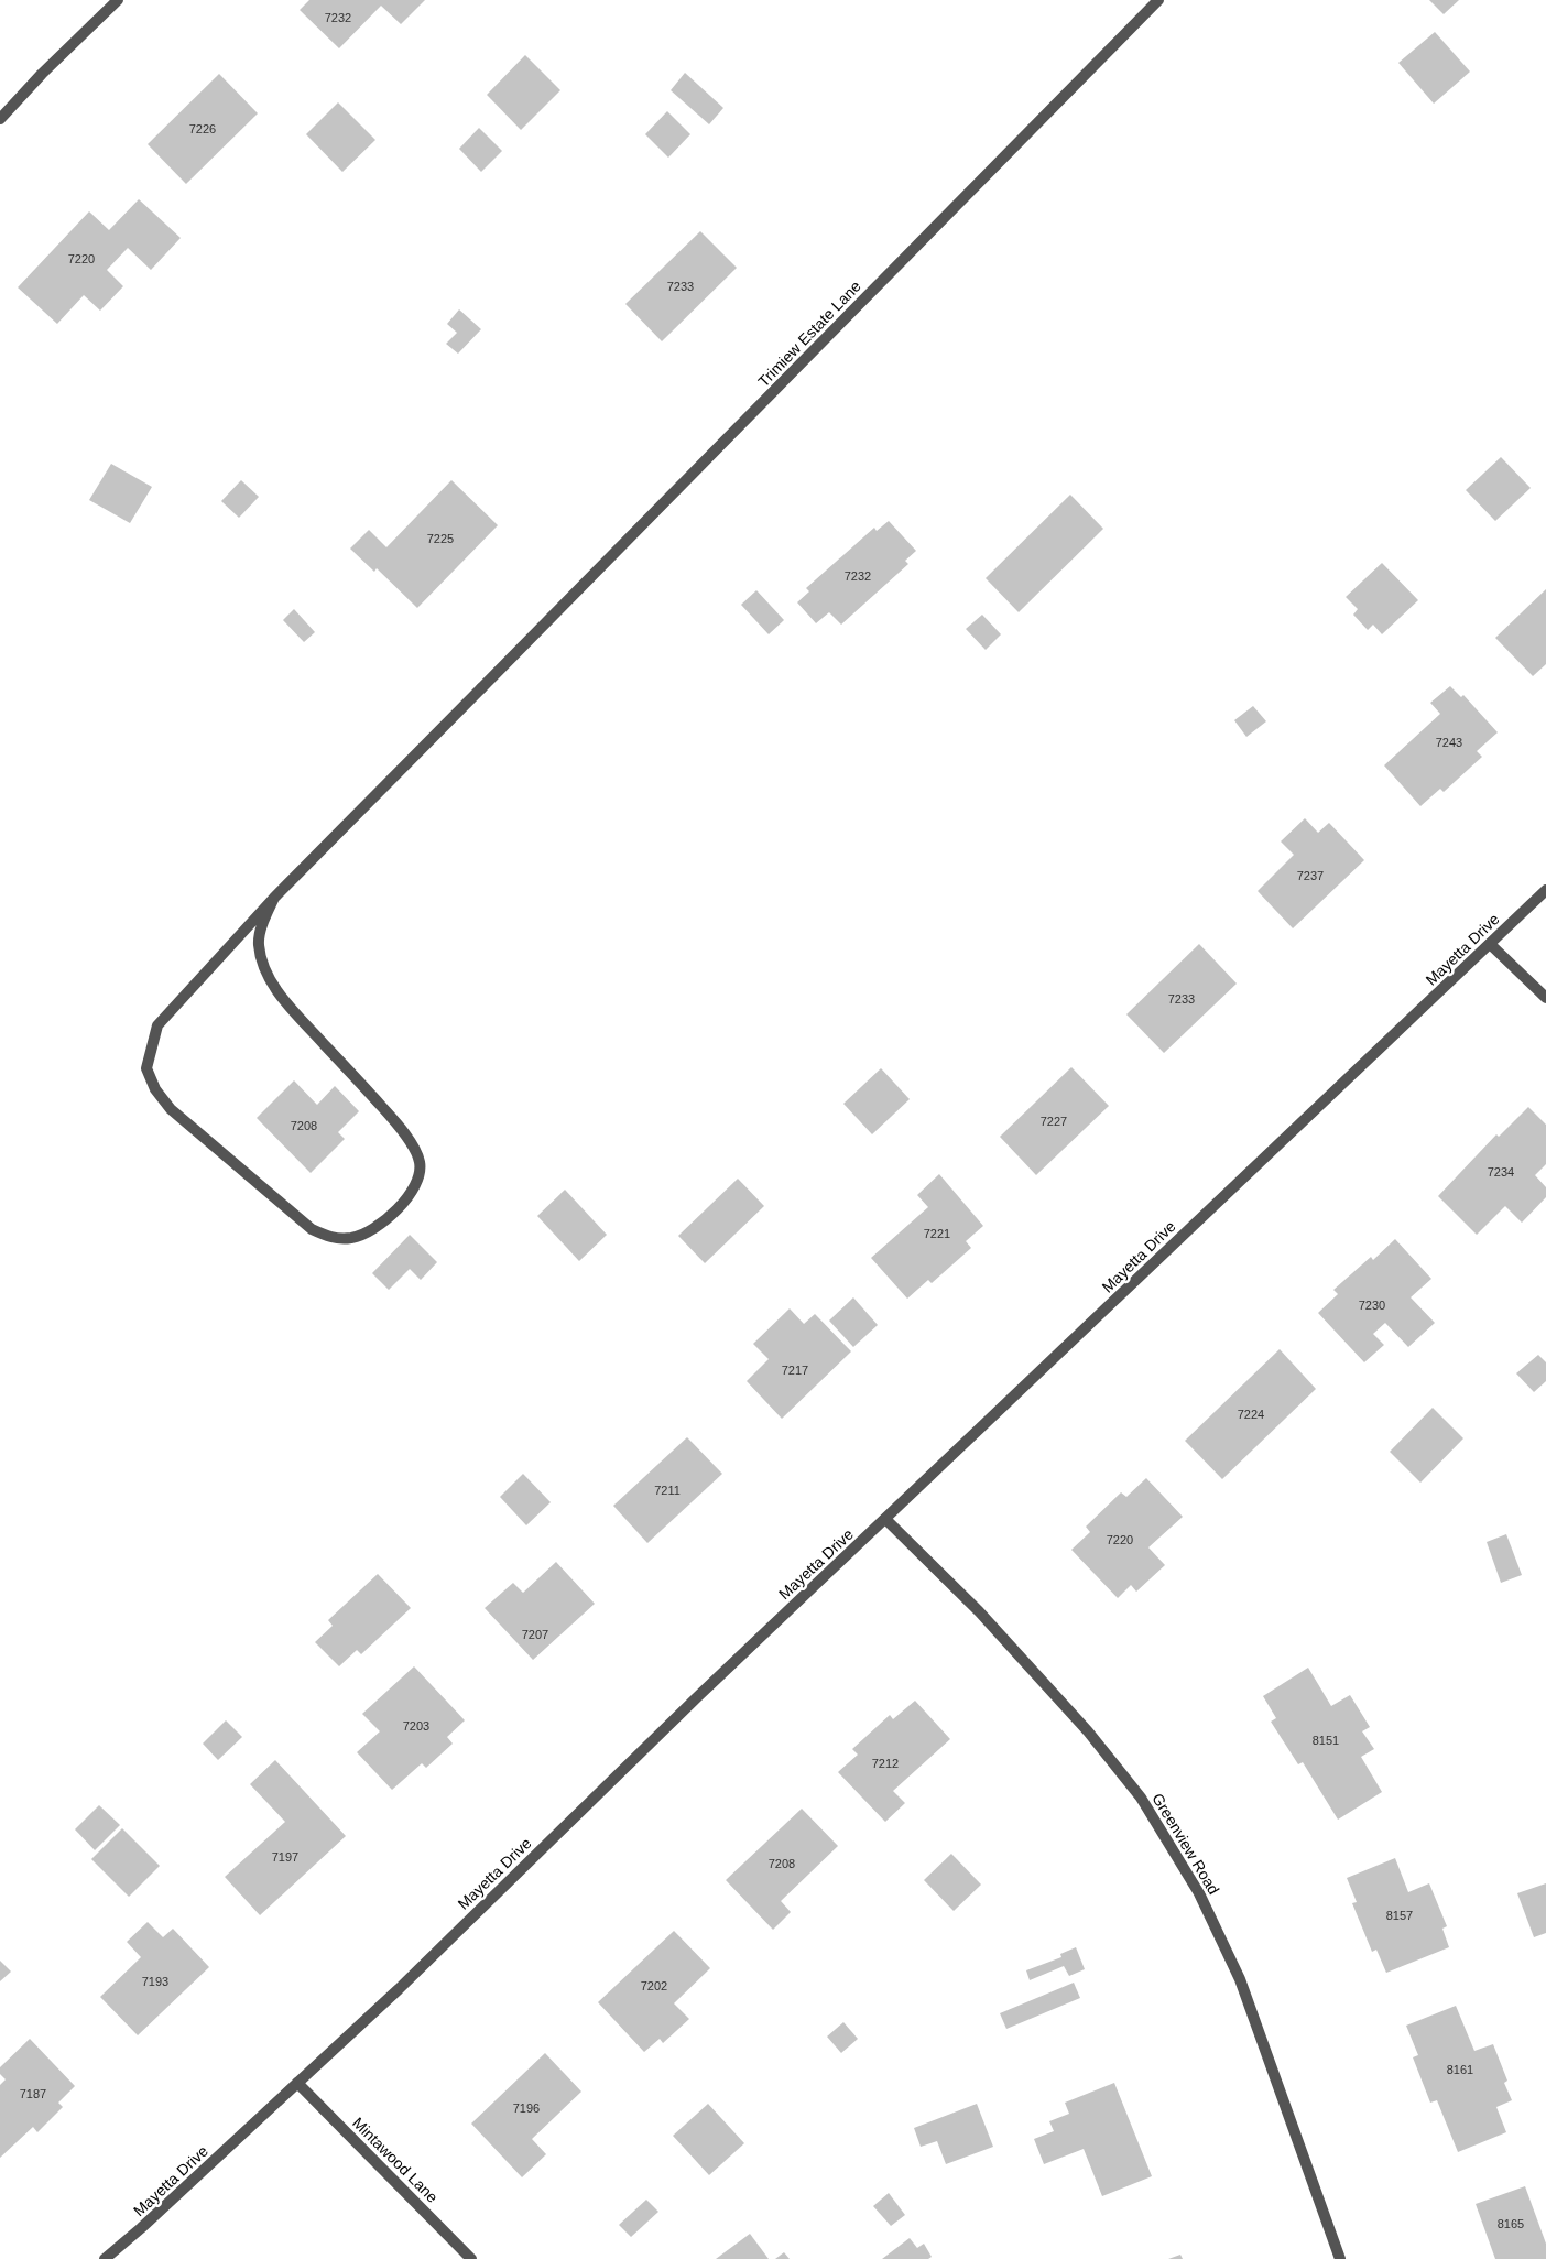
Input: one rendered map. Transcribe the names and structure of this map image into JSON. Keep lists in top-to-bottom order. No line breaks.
{"streets":{"street":["Trimiew Estate Lane","Mayetta Drive","Greenview Road","Mintawood Lane"]},"crossings":[["Mayetta Drive","Greenview Road"],["Mayetta Drive","Mintawood Lane"]],"house_numbers":["7232","7226","7220","7233","7225","7232","7243","7237","7233","7227","7208","7234","7221","7230","7217","7224","7211","7220","7207","7203","8151","7212","7197","7208","8157","7193","7202","8161","7187","7196","8165"]}
